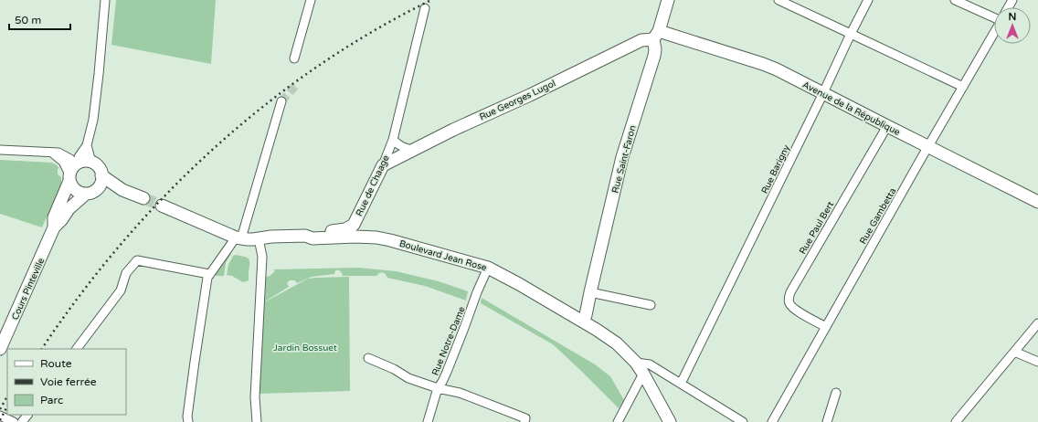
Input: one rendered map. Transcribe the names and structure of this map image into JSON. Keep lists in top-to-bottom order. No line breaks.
{"streets":{"street":["Rue Georges Lugol","Avenue de la République","Rue Saint-Faron","Rue Barigny","Rue de Chaage","Rue Gambetta","Rue Paul Bert","Boulevard Jean Rose","Cours Pinteville","Rue Notre-Dame"]},"crossings":[["Rue Georges Lugol","Avenue de la République"],["Rue Georges Lugol","Rue Saint-Faron"],["Rue Georges Lugol","Rue de Chaage"],["Avenue de la République","Rue Saint-Faron"],["Avenue de la République","Rue Barigny"],["Avenue de la République","Rue Gambetta"],["Avenue de la République","Rue Paul Bert"],["Rue Saint-Faron","Boulevard Jean Rose"],["Rue de Chaage","Boulevard Jean Rose"],["Rue Gambetta","Rue Paul Bert"],["Boulevard Jean Rose","Rue Notre-Dame"]],"parks":["Jardin Bossuet"],"legend":["Route","Voie ferrée","Parc"],"scale_bar":"50 m","north":"top"}
